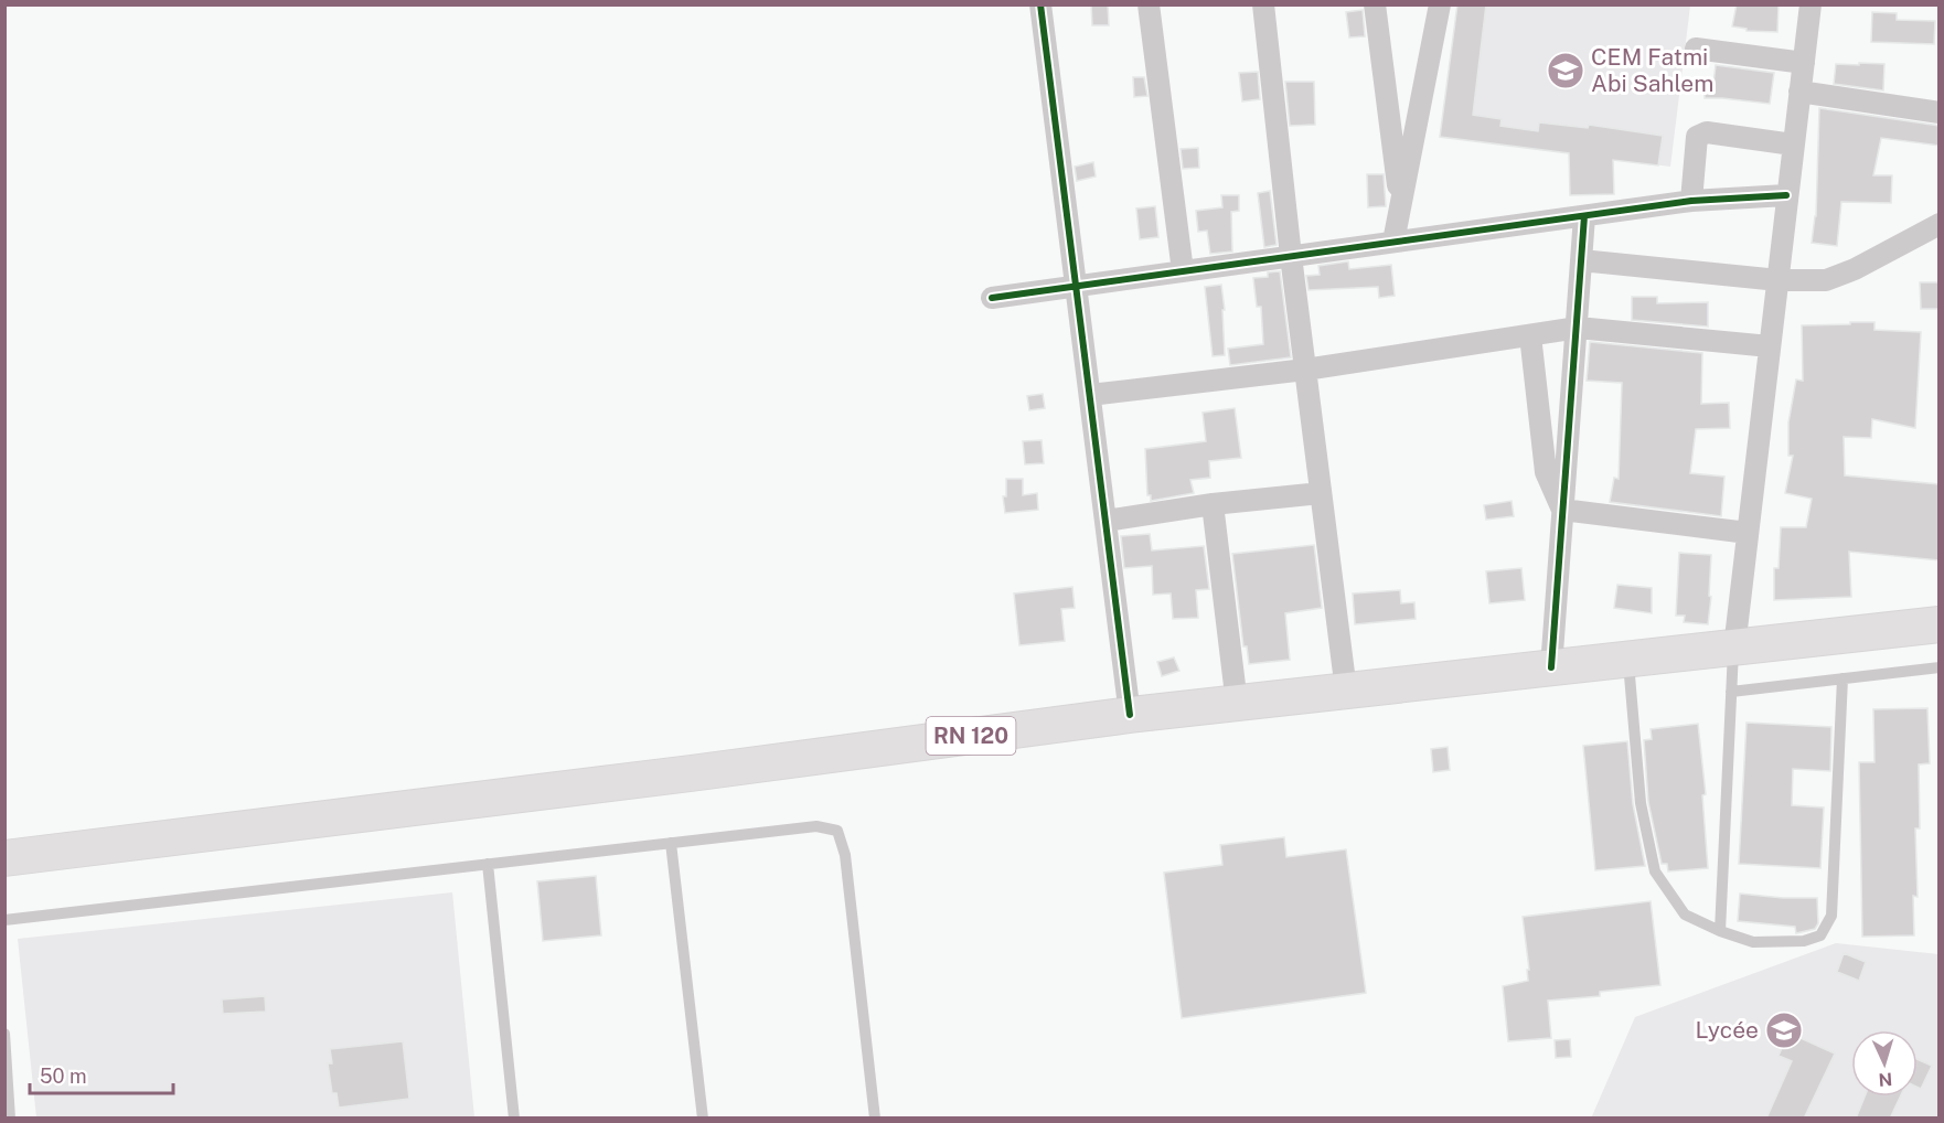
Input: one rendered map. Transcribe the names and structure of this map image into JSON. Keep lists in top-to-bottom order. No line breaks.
{"streets":{"main road":["RN 120"]},"places":{"school or university":["CEM Fatmi Abi Sahlem","Lycée"]},"scale_bar":"50 m","north":"bottom"}
